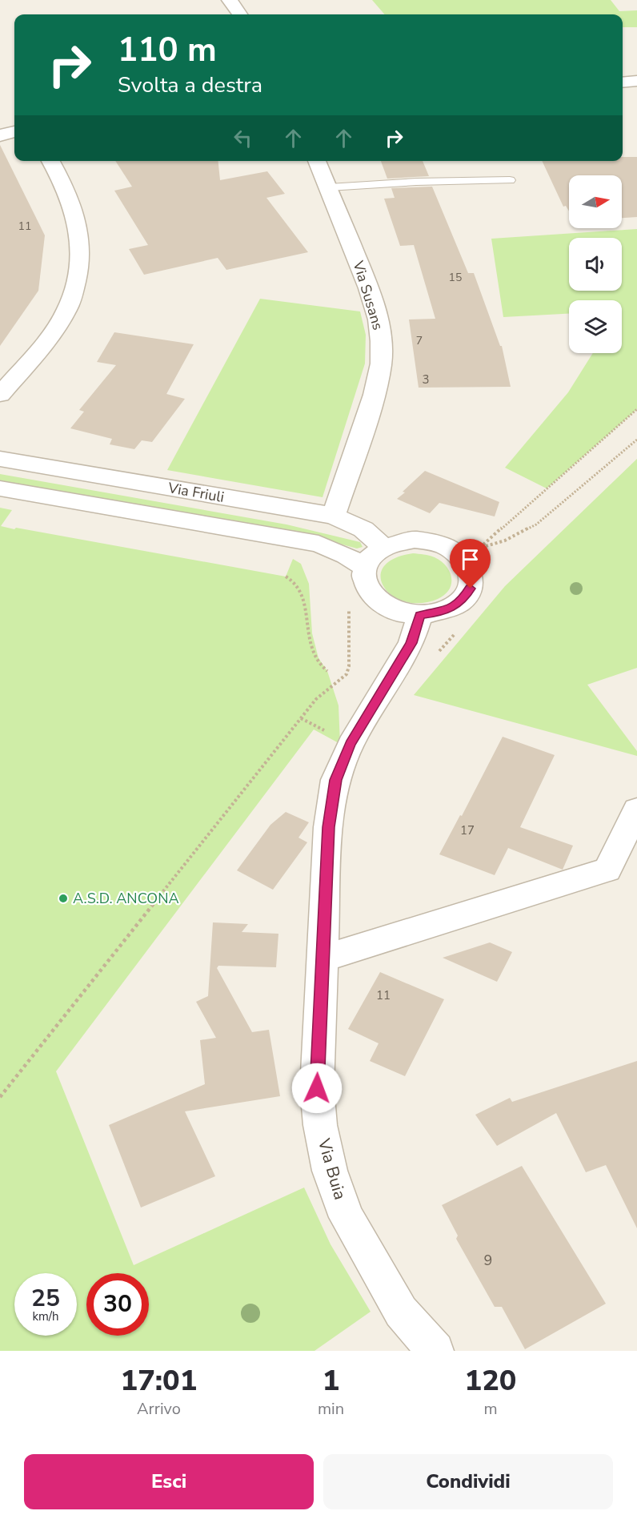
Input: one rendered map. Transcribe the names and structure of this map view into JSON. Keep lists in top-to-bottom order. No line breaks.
{"streets":{"street":["Via Susans","Via Friuli","Via Buia"]},"crossings":[["Via Susans","Via Friuli"],["Via Friuli","Via Buia"]],"places":["A.S.D. ANCONA"],"house_numbers":["11","15","7","3","17","11","9"],"north":"right","page":{"turn":["110 m","Svolta a destra"],"speed":"25 km/h","limit":"30","eta":["17:01","Arrivo","1","min","120","m"],"buttons":["Esci","Condividi"]}}
